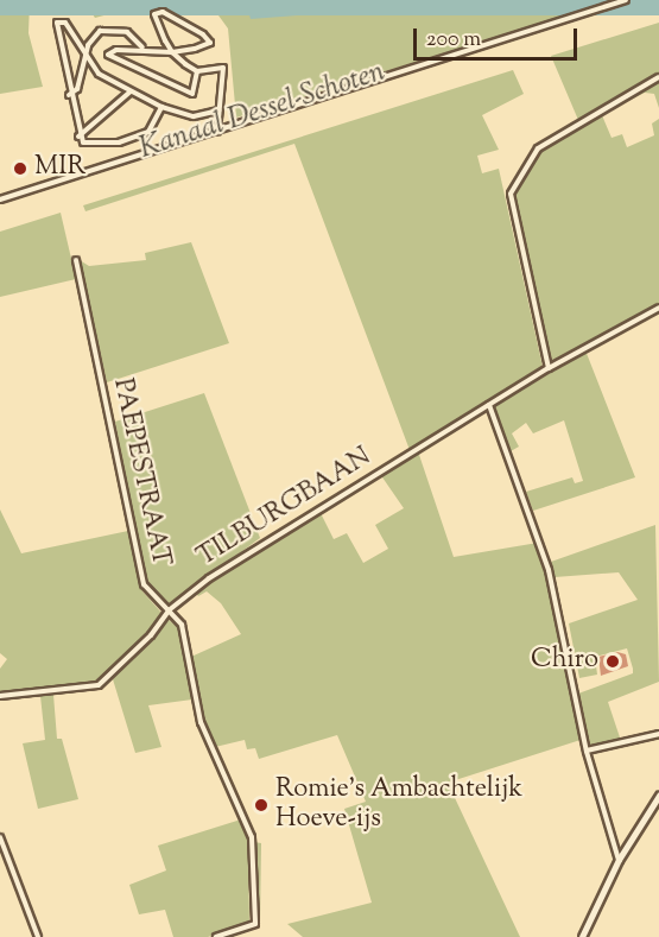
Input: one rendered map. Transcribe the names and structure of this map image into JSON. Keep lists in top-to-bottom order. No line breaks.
{"streets":{"street":["PAEPESTRAAT","TILBURGBAAN"]},"crossings":[["PAEPESTRAAT","TILBURGBAAN"]],"water":["Kanaal Dessel-Schoten"],"places":["MIR","Chiro","Romie's Ambachtelijk Hoeve-ijs"],"scale_bar":"200 m"}
